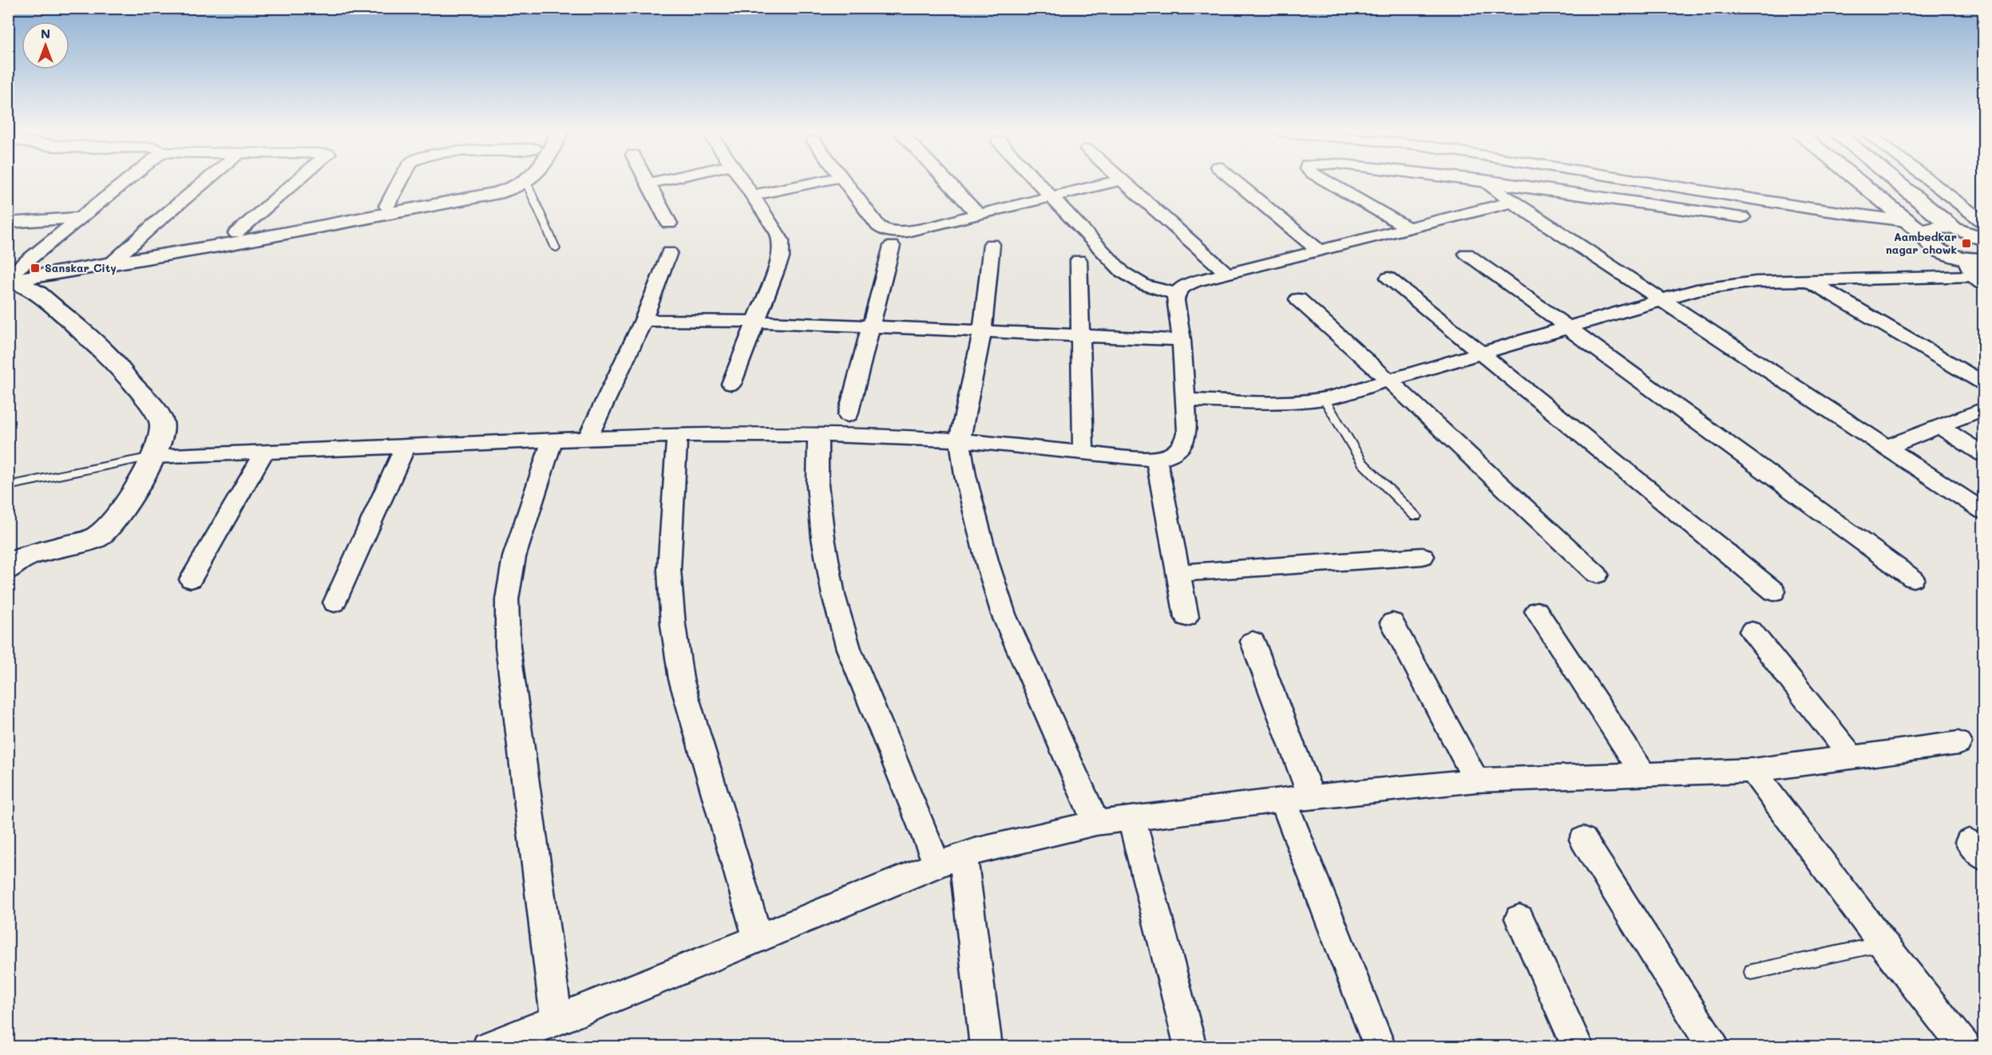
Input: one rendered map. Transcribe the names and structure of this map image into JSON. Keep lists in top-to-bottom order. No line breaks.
{"places":{"transit":["Aambedkar nagar chowk","Sanskar City"]},"north":"top"}
